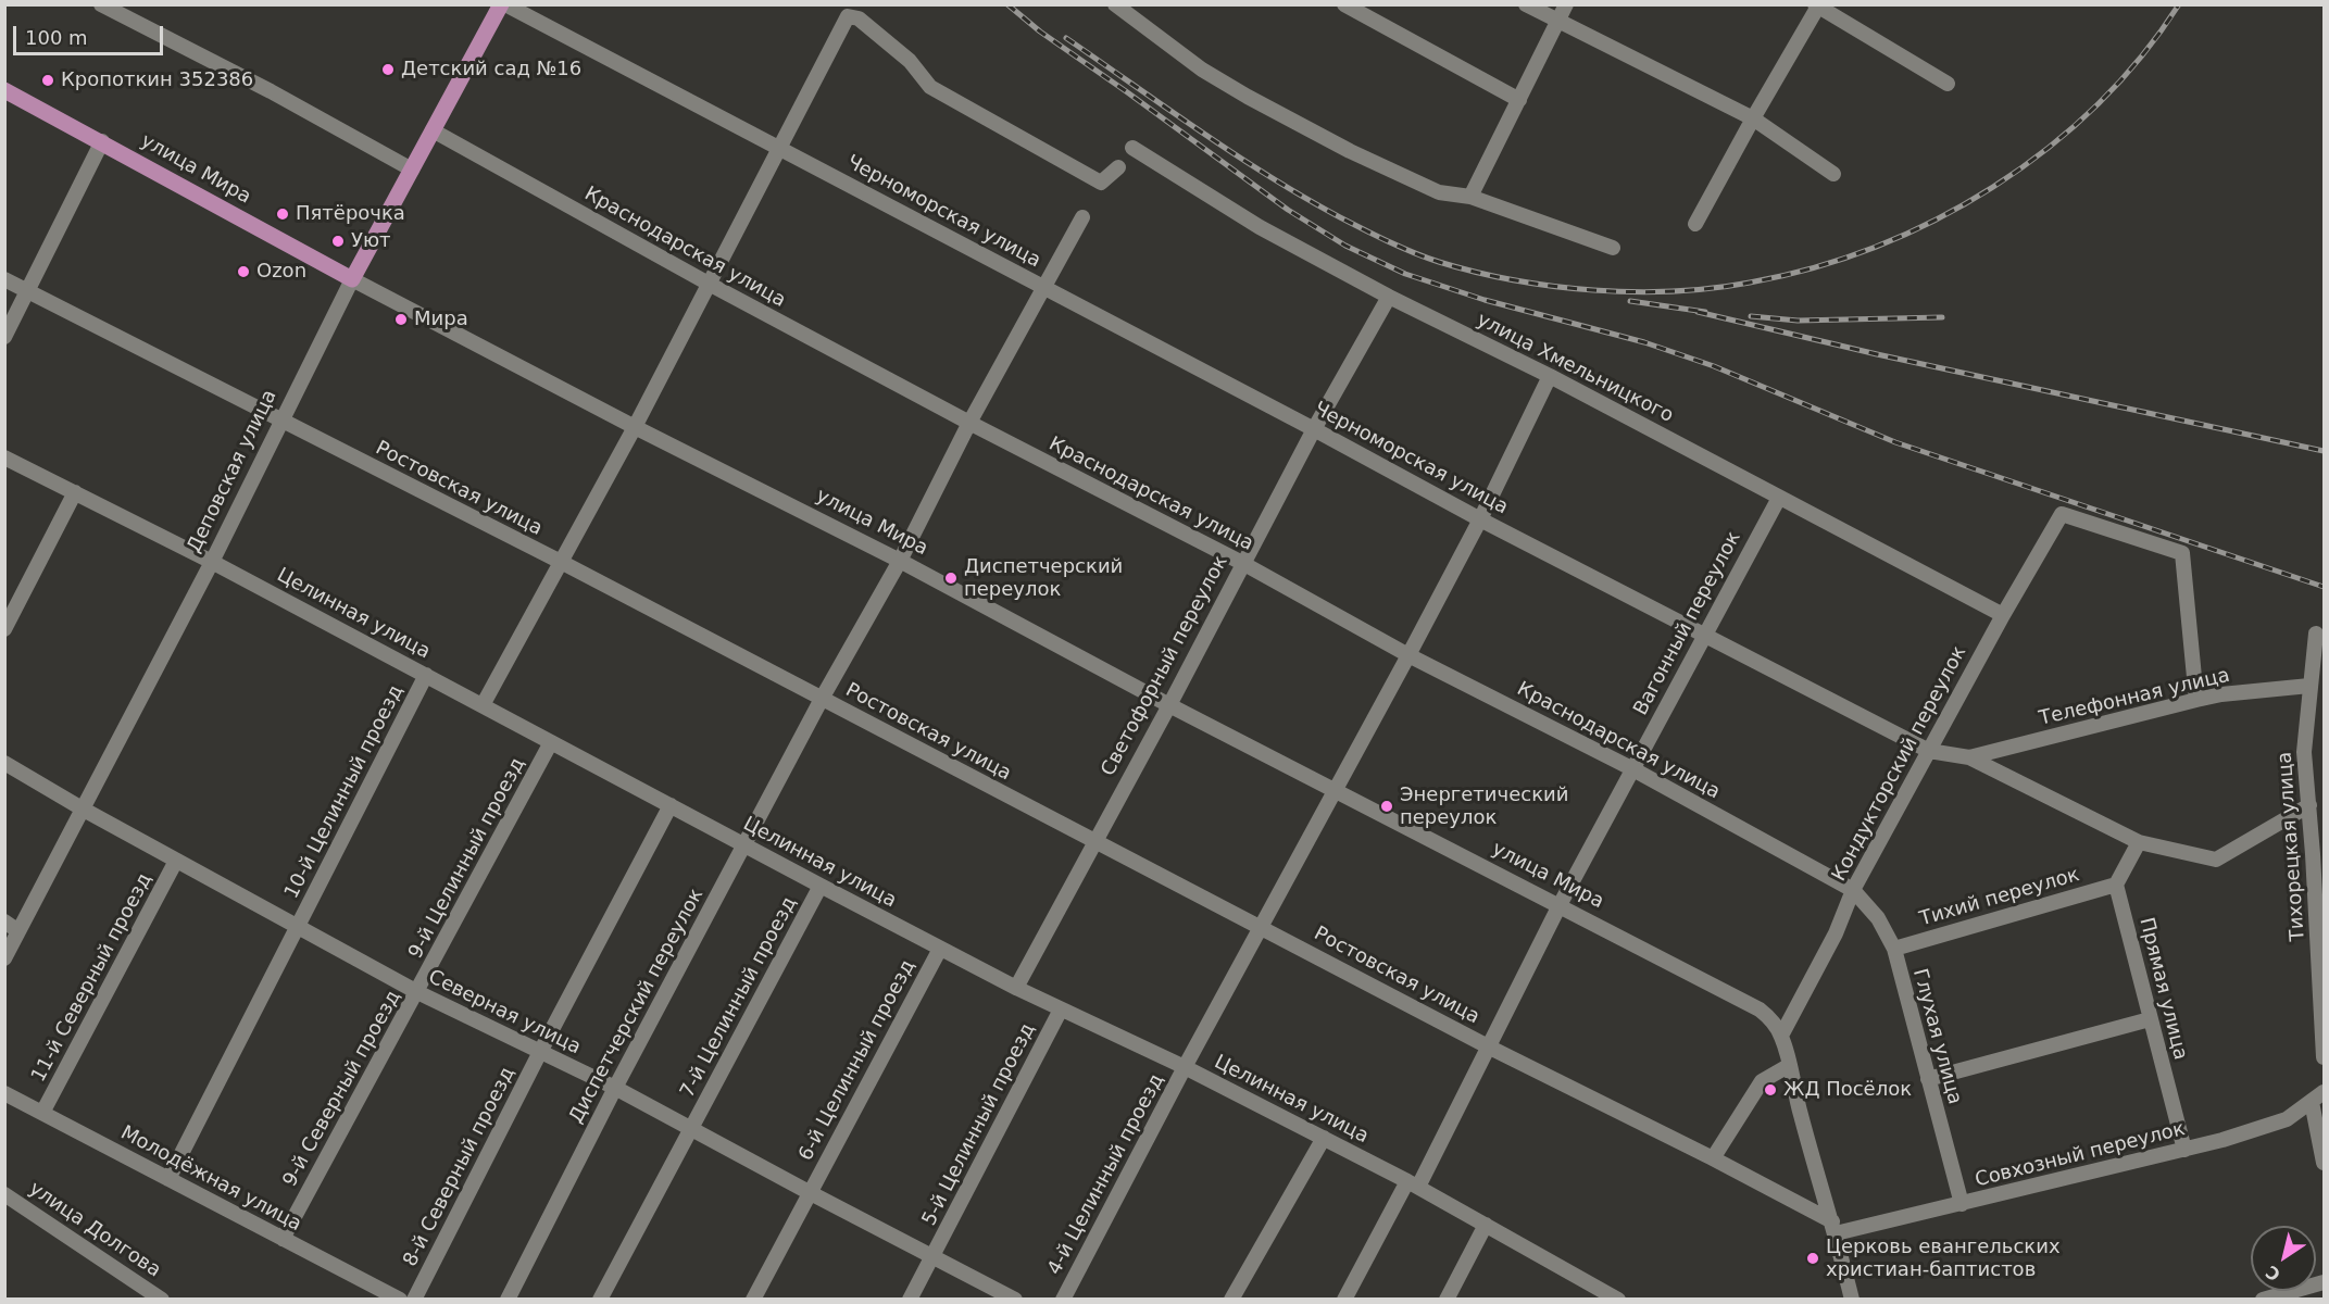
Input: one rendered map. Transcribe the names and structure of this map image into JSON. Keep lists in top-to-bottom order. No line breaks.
{"streets":{"main road":["улица Мира","Деповская улица"],"street":["Черноморская улица","Краснодарская улица","улица Хмельницкого","Ростовская улица","Целинная улица","Вагонный переулок","Светофорный переулок","Телефонная улица","Кондукторский переулок","10-й Целинный проезд","Тихорецкая улица","9-й Целинный проезд","Тихий переулок","11-й Северный проезд","Прямая улица","7-й Целинный проезд","Диспетчерский переулок","Северная улица","Глухая улица","6-й Целинный проезд","9-й Северный проезд","5-й Целинный проезд","Совхозный переулок","8-й Северный проезд","4-й Целинный проезд","Молодёжная улица","улица Долгова"]},"crossings":[["улица Мира","Деповская улица"],["улица Мира","Вагонный переулок"],["улица Мира","Светофорный переулок"],["улица Мира","Кондукторский переулок"],["улица Мира","Диспетчерский переулок"],["Черноморская улица","Деповская улица"],["Черноморская улица","Вагонный переулок"],["Черноморская улица","Светофорный переулок"],["Черноморская улица","Телефонная улица"],["Черноморская улица","Кондукторский переулок"],["Черноморская улица","Тихорецкая улица"],["Черноморская улица","Диспетчерский переулок"],["Краснодарская улица","Деповская улица"],["Краснодарская улица","Вагонный переулок"],["Краснодарская улица","Светофорный переулок"],["Краснодарская улица","Кондукторский переулок"],["Краснодарская улица","Диспетчерский переулок"],["Краснодарская улица","Глухая улица"],["улица Хмельницкого","Вагонный переулок"],["улица Хмельницкого","Светофорный переулок"],["улица Хмельницкого","Кондукторский переулок"],["Деповская улица","Ростовская улица"],["Деповская улица","Целинная улица"],["Деповская улица","Северная улица"],["Ростовская улица","Вагонный переулок"],["Ростовская улица","Светофорный переулок"],["Ростовская улица","Диспетчерский переулок"],["Ростовская улица","Совхозный переулок"],["Целинная улица","Вагонный переулок"],["Целинная улица","Светофорный переулок"],["Целинная улица","10-й Целинный проезд"],["Целинная улица","9-й Целинный проезд"],["Целинная улица","7-й Целинный проезд"],["Целинная улица","Диспетчерский переулок"],["Целинная улица","6-й Целинный проезд"],["Целинная улица","5-й Целинный проезд"],["Целинная улица","8-й Северный проезд"],["Целинная улица","4-й Целинный проезд"],["Телефонная улица","Кондукторский переулок"],["Телефонная улица","Тихорецкая улица"],["Кондукторский переулок","Глухая улица"],["10-й Целинный проезд","Северная улица"],["10-й Целинный проезд","Молодёжная улица"],["9-й Целинный проезд","Северная улица"],["9-й Целинный проезд","9-й Северный проезд"],["Тихий переулок","Прямая улица"],["Тихий переулок","Глухая улица"],["11-й Северный проезд","Северная улица"],["11-й Северный проезд","Молодёжная улица"],["Прямая улица","Совхозный переулок"],["7-й Целинный проезд","Северная улица"],["Диспетчерский переулок","Северная улица"],["Северная улица","6-й Целинный проезд"],["Северная улица","9-й Северный проезд"],["Северная улица","5-й Целинный проезд"],["Северная улица","8-й Северный проезд"],["Глухая улица","Совхозный переулок"],["9-й Северный проезд","Молодёжная улица"]],"places":["Детский сад №16","Кропоткин 352386","Пятёрочка","Уют","Ozon","Мира","Диспетчерский переулок","Энергетический переулок","ЖД Посёлок","Церковь евангельских христиан-баптистов"],"scale_bar":"100 m","north":"bottom left"}
